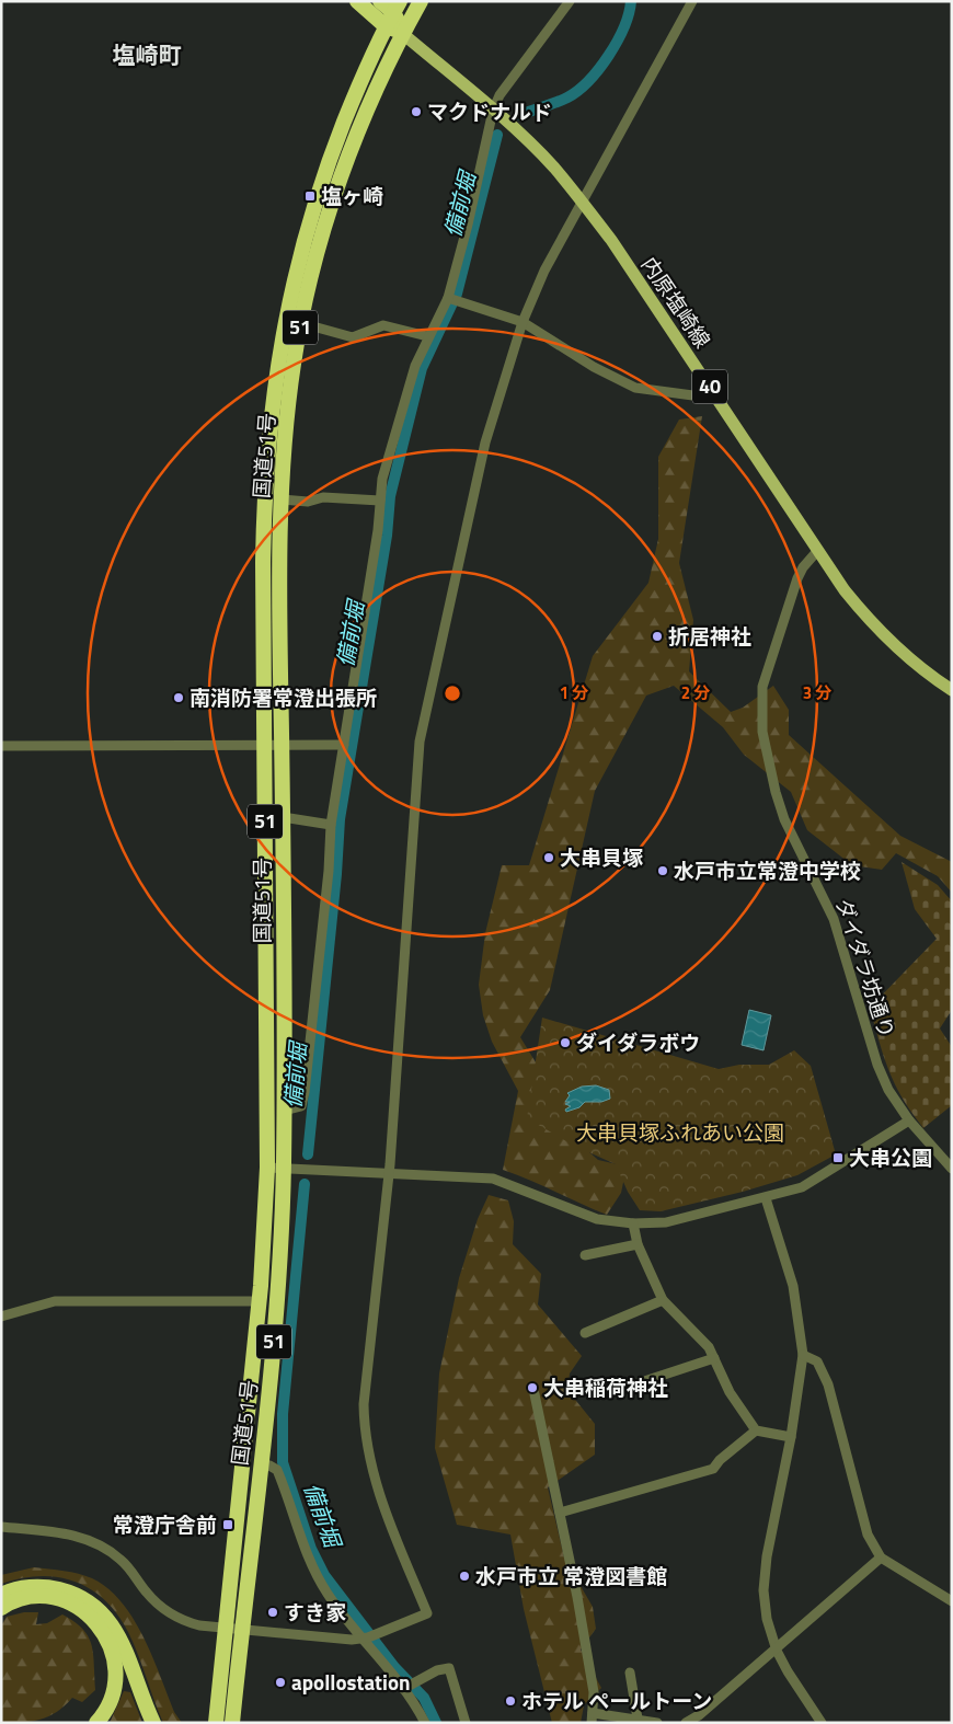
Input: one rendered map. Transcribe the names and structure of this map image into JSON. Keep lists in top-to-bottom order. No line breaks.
{"streets":{"highway":["51","国道51号"],"main road":["内原塩崎線","40"],"street":["ダイダラ坊通り"]},"crossings":[["内原塩崎線","国道51号"],["内原塩崎線","ダイダラ坊通り"]],"districts":["塩崎町"],"water":["備前堀"],"parks":["大串貝塚ふれあい公園"],"places":{"other":["マクドナルド","折居神社","南消防署常澄出張所","大串貝塚","水戸市立常澄中学校","ダイダラボウ","大串稲荷神社","水戸市立 常澄図書館","すき家","apollostation","ホテル ペールトーン"],"transit":["塩ヶ崎","大串公園","常澄庁舎前"]},"rings":["1 分","2 分","3 分"]}
